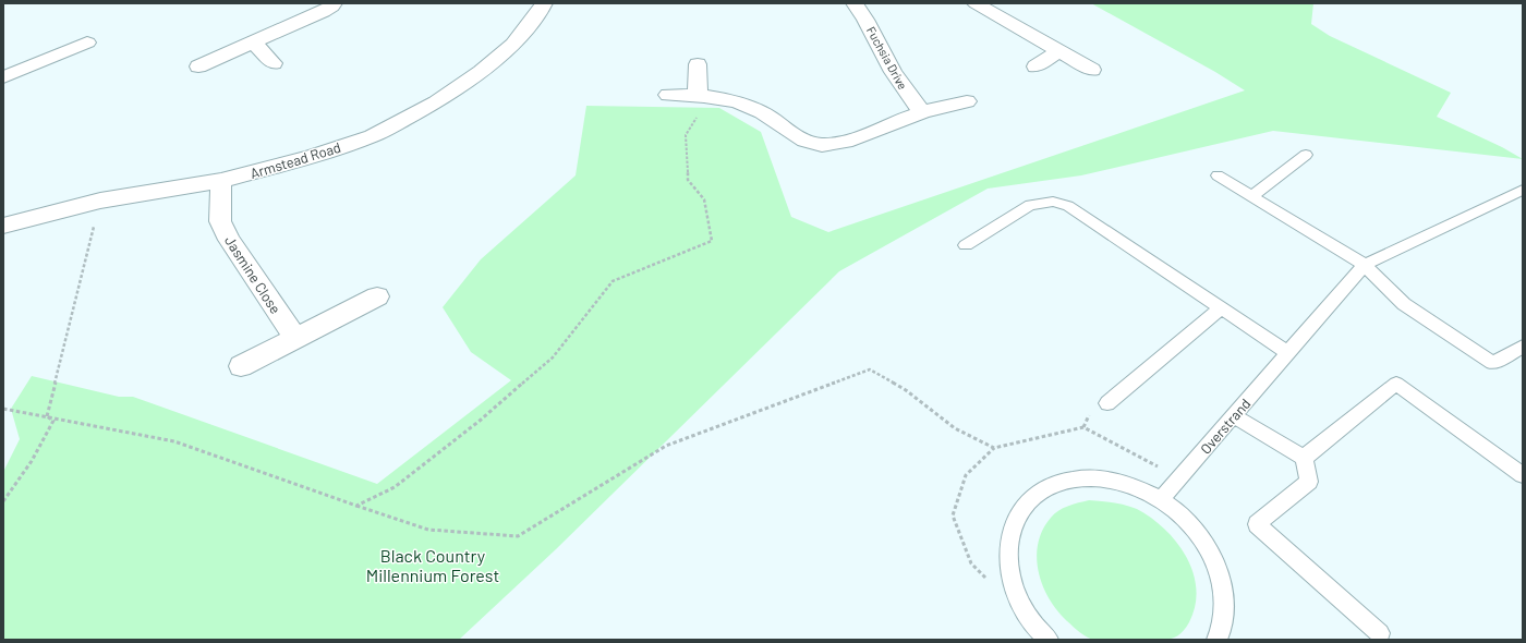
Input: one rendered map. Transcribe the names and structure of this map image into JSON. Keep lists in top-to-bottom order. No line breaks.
{"streets":{"street":["Fuchsia Drive","Armstead Road","Jasmine Close"],"lane":["Overstrand"]},"crossings":[["Armstead Road","Jasmine Close"]],"parks":["Black Country Millennium Forest"]}
